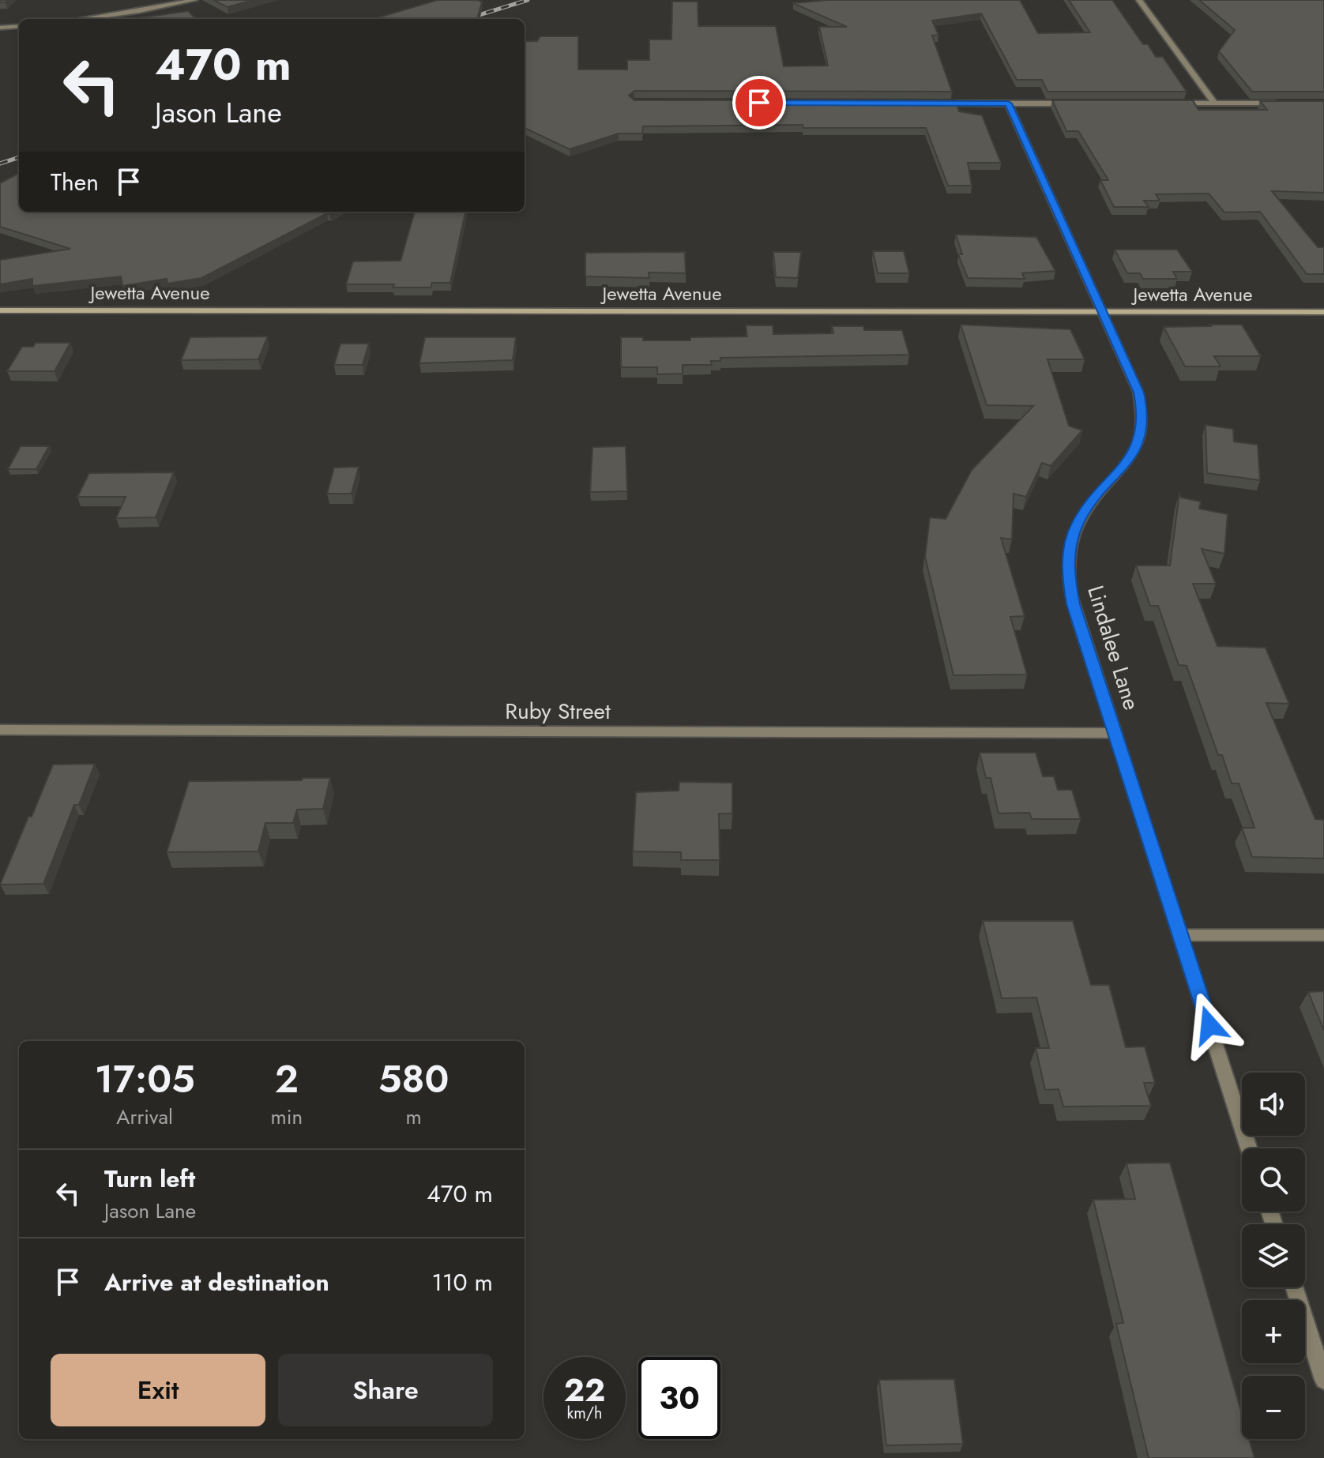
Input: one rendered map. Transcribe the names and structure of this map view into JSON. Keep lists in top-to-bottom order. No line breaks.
{"streets":{"street":["Jewetta Avenue","Lindalee Lane","Ruby Street"]},"crossings":[["Jewetta Avenue","Lindalee Lane"],["Lindalee Lane","Ruby Street"]],"page":{"turn":["470 m","Jason Lane"],"then":"Then","eta":["17:05","Arrival","2","min","580","m"],"map_buttons":["+","−"],"list":[{"name":"Turn left","note":"Jason Lane","value":"470 m"},{"name":"Arrive at destination","value":"110 m"}],"buttons":["Exit","Share"],"speed":"22 km/h","limit":"30"}}
